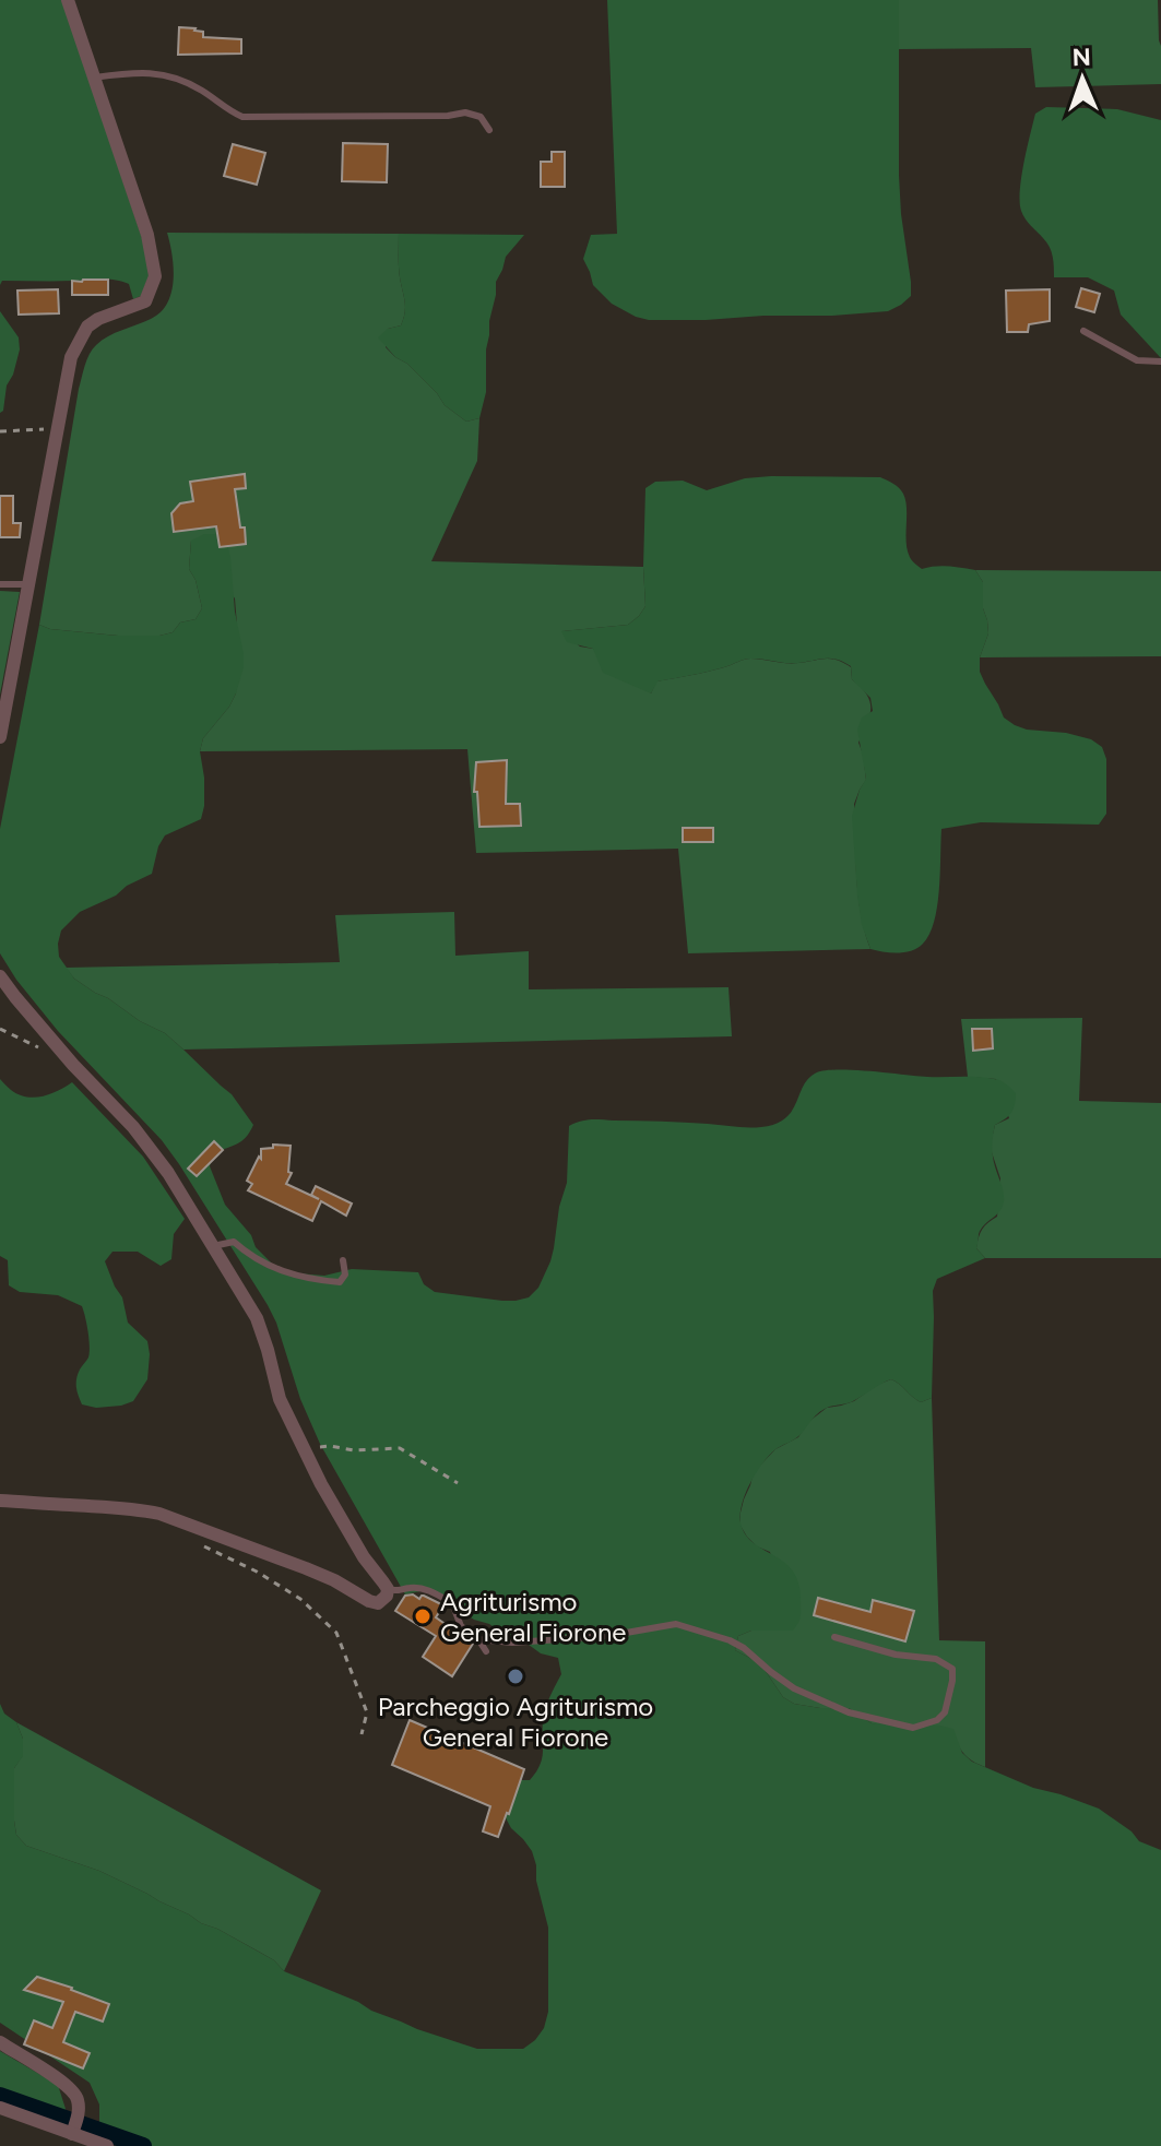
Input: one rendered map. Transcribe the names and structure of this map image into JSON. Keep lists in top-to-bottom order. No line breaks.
{"places":["Agriturismo General Fiorone","Parcheggio Agriturismo General Fiorone"],"north":"top"}
